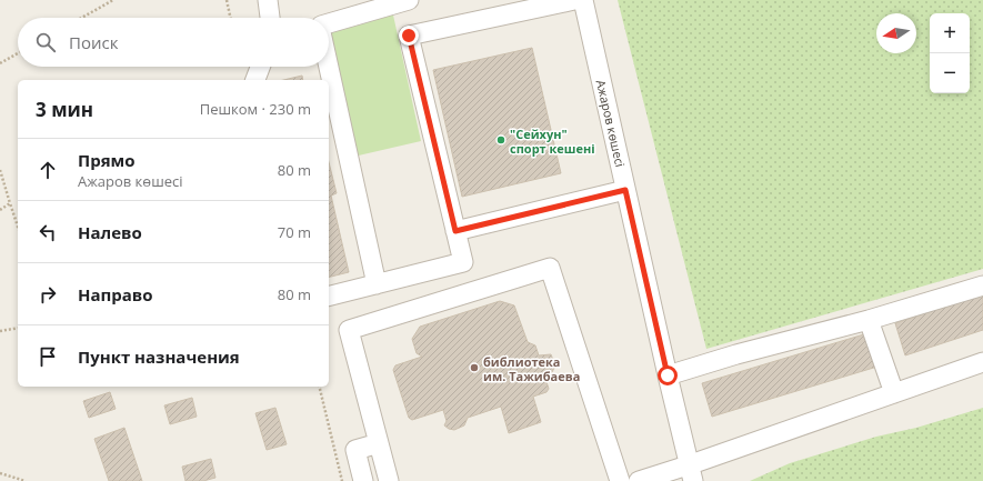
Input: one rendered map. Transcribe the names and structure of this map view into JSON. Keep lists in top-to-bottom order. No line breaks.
{"streets":{"street":["Ажаров көшесі"]},"places":["\"Сейхун\" спорт кешені","библиотека им. Тажибаева"],"north":"left","page":{"map_buttons":["+","−"],"search":"Поиск","heading":["3 мин","Пешком · 230 m"],"list":[["Прямо","Ажаров көшесі","80 m"],["Налево","70 m"],["Направо","80 m"],"Пункт назначения"]}}
